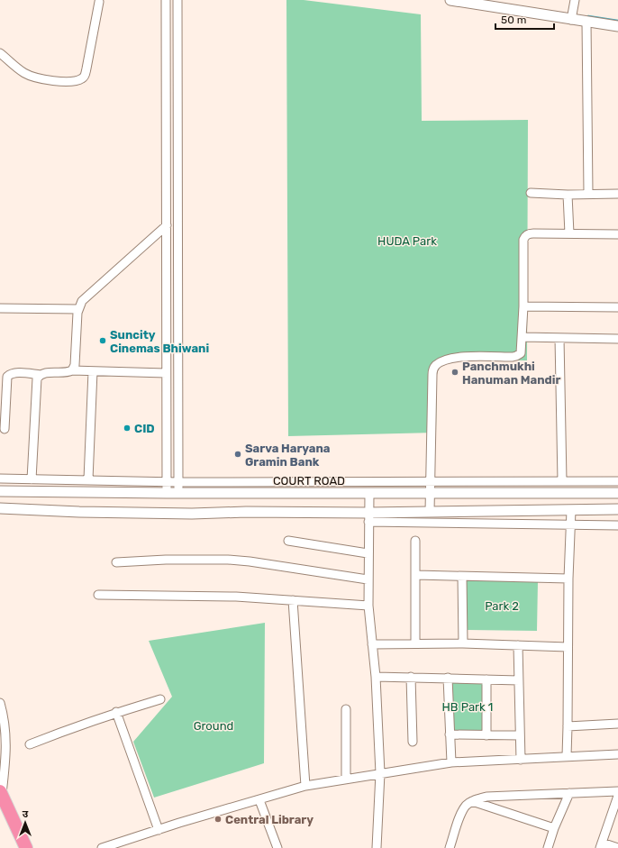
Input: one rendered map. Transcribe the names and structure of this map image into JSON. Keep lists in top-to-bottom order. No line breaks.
{"streets":{"street":["COURT ROAD"]},"parks":["HUDA Park","Park 2","HB Park 1","Ground"],"places":["Suncity Cinemas Bhiwani","Panchmukhi Hanuman Mandir","CID","Sarva Haryana Gramin Bank","Central Library"],"scale_bar":"50 m","north":"top"}
